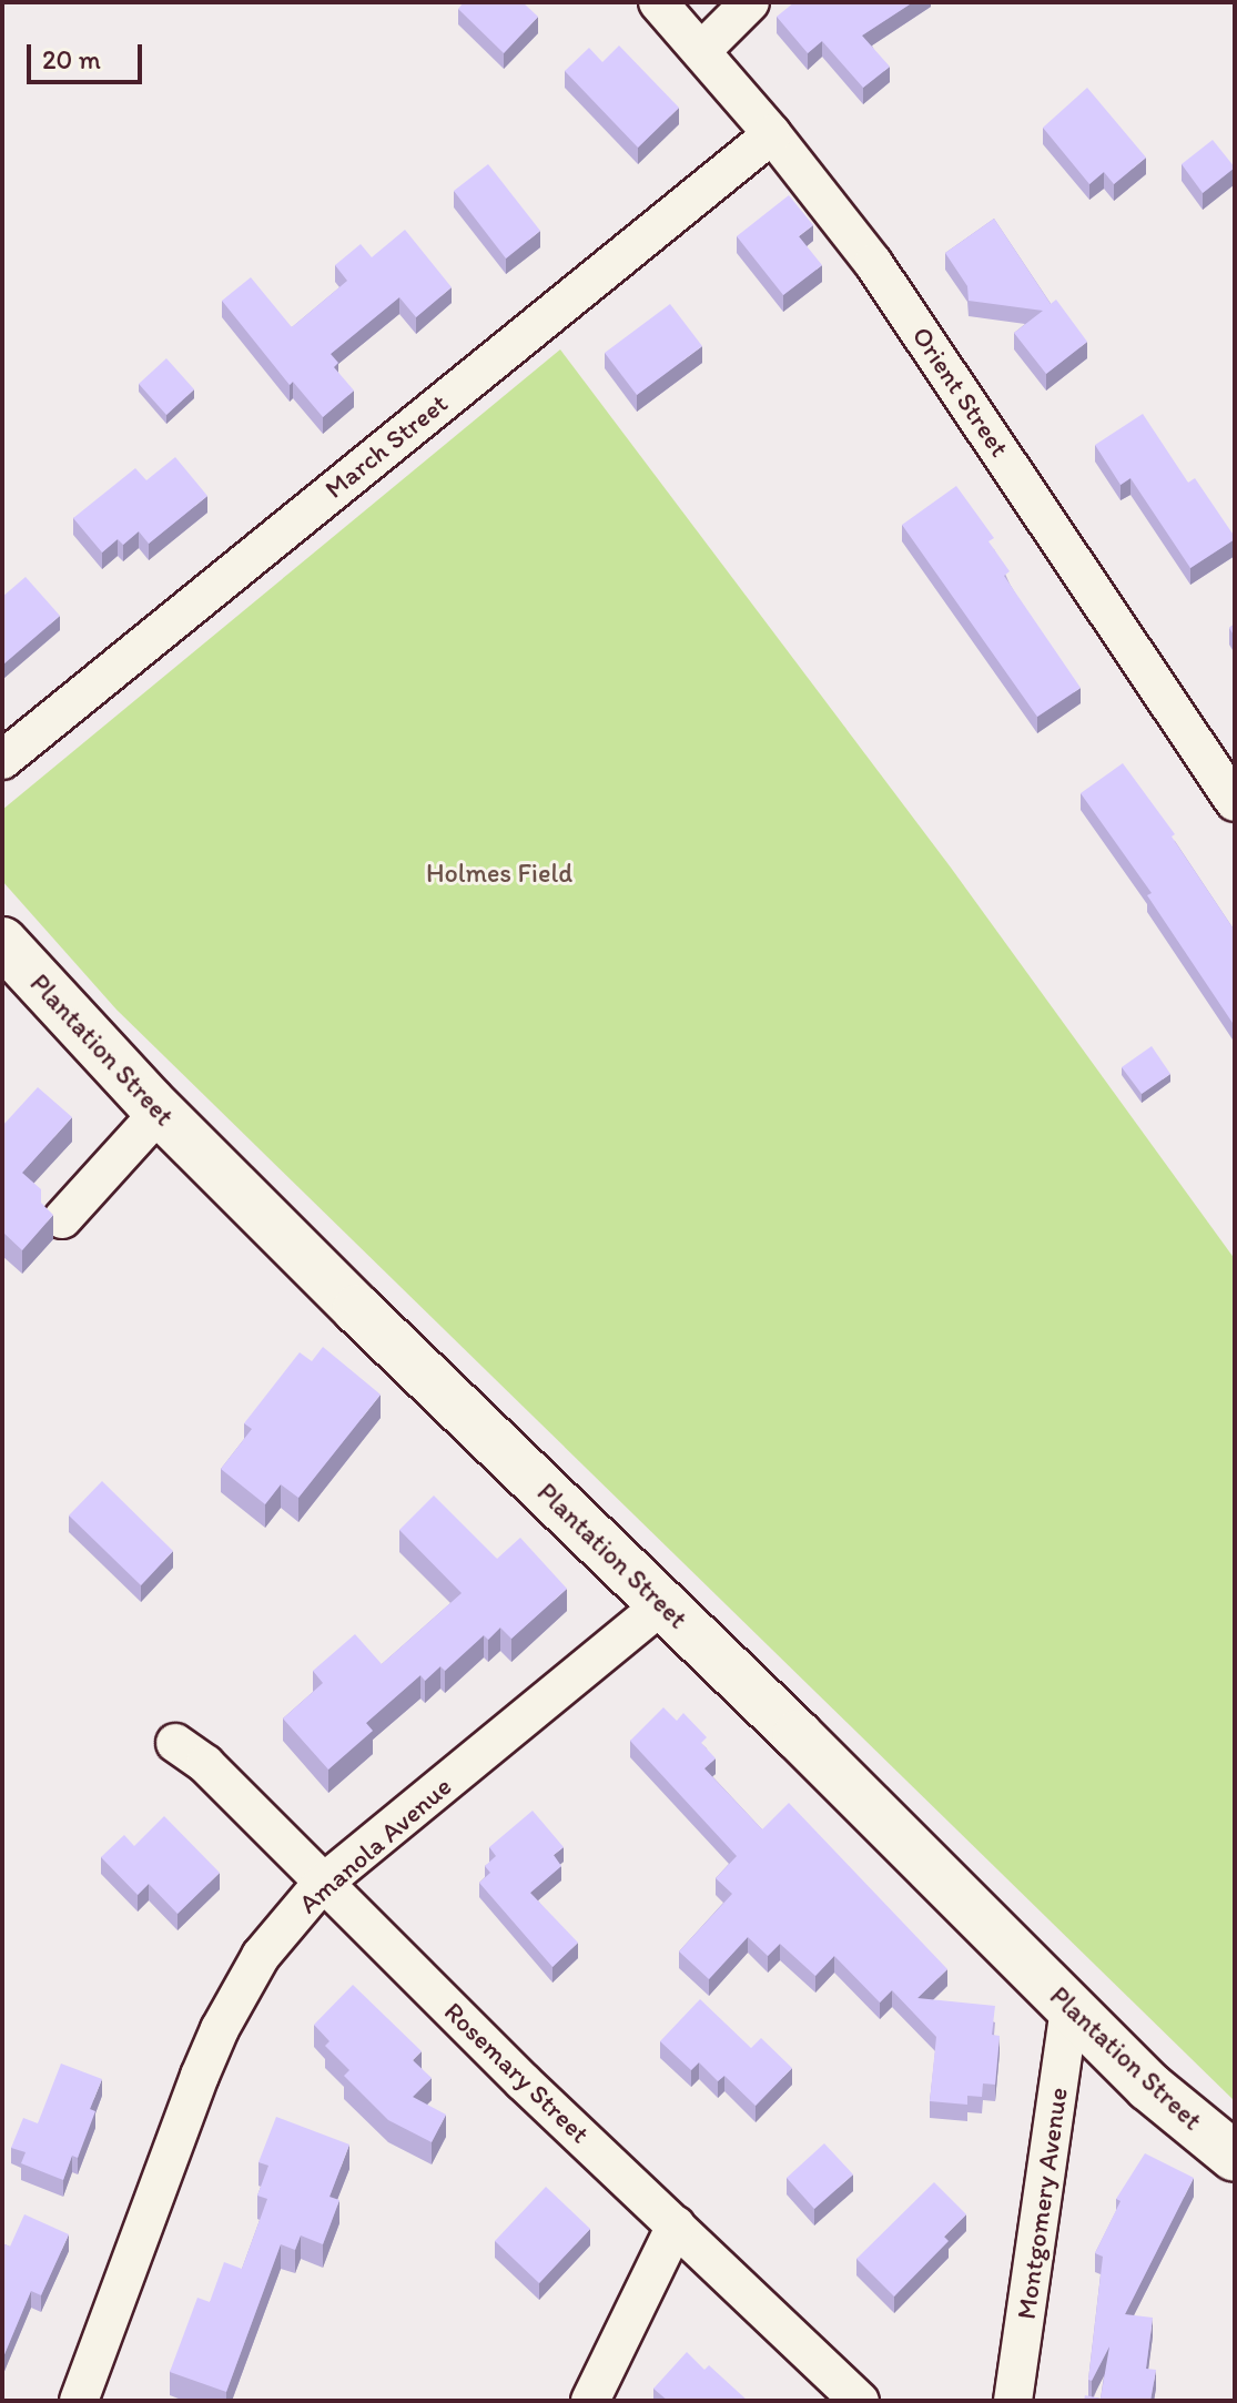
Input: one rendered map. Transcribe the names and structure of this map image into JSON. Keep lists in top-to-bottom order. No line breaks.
{"streets":{"street":["Orient Street","March Street","Plantation Street","Amanola Avenue","Rosemary Street","Montgomery Avenue"]},"crossings":[["Orient Street","March Street"],["Plantation Street","Amanola Avenue"],["Plantation Street","Montgomery Avenue"],["Amanola Avenue","Rosemary Street"]],"parks":["Holmes Field"],"scale_bar":"20 m"}
